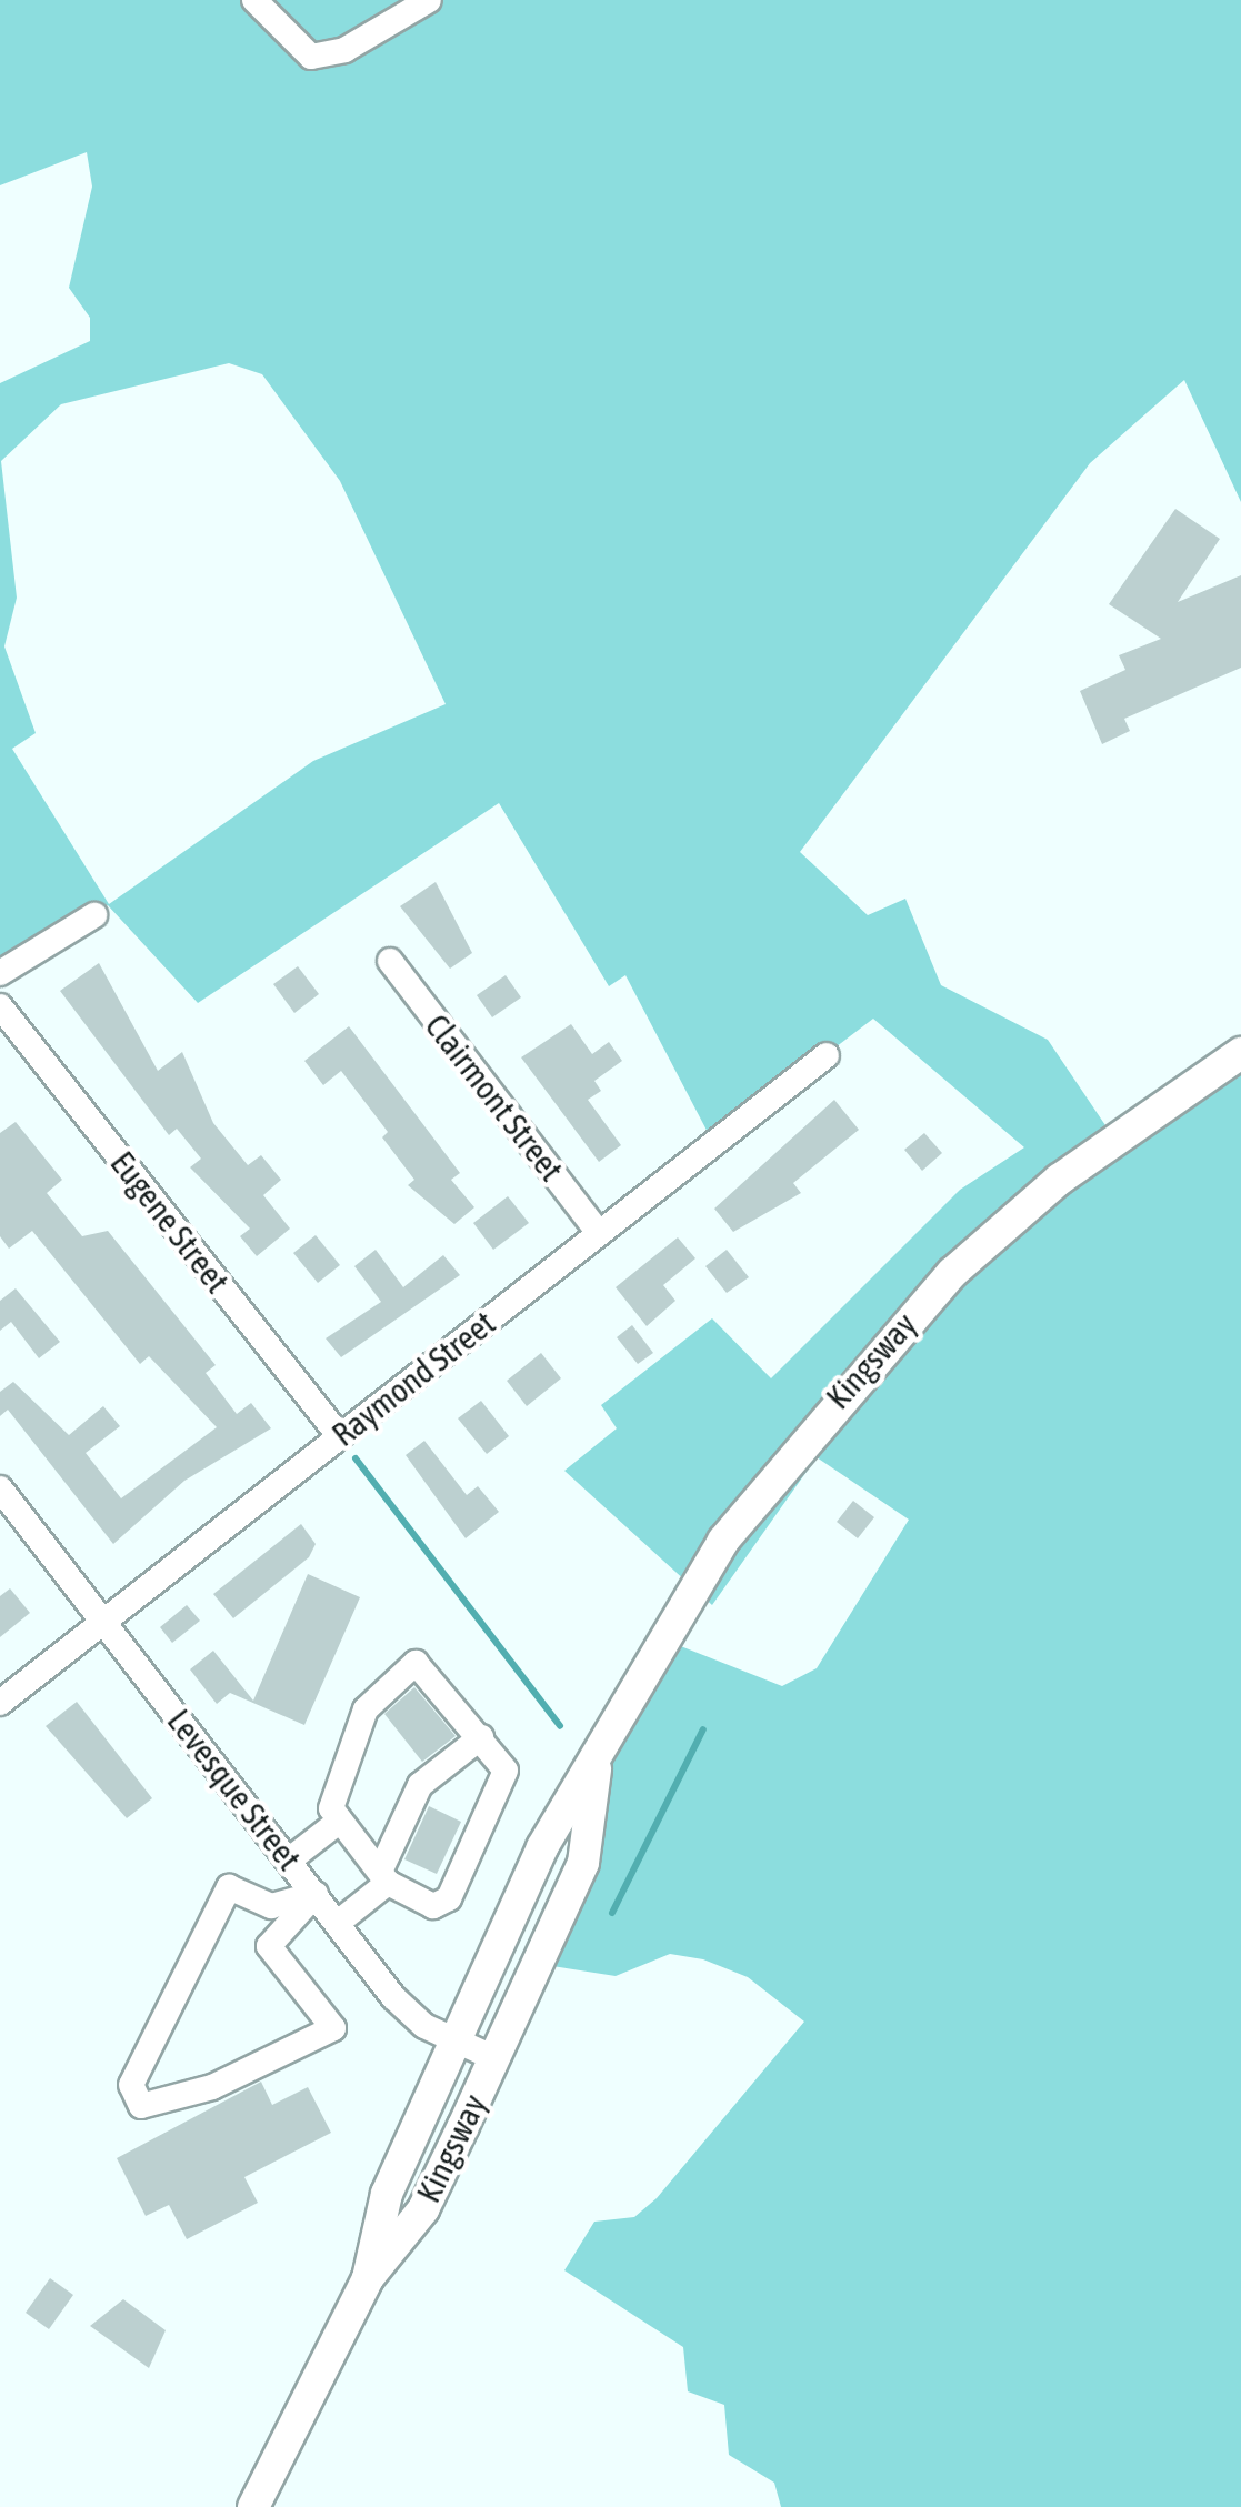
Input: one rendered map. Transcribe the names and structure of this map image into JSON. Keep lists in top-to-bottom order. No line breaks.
{"streets":{"main road":["Kingsway"],"street":["Clairmont Street","Eugene Street","Raymond Street","Levesque Street"]},"crossings":[["Clairmont Street","Raymond Street"],["Eugene Street","Raymond Street"],["Kingsway","Levesque Street"],["Raymond Street","Levesque Street"]]}
